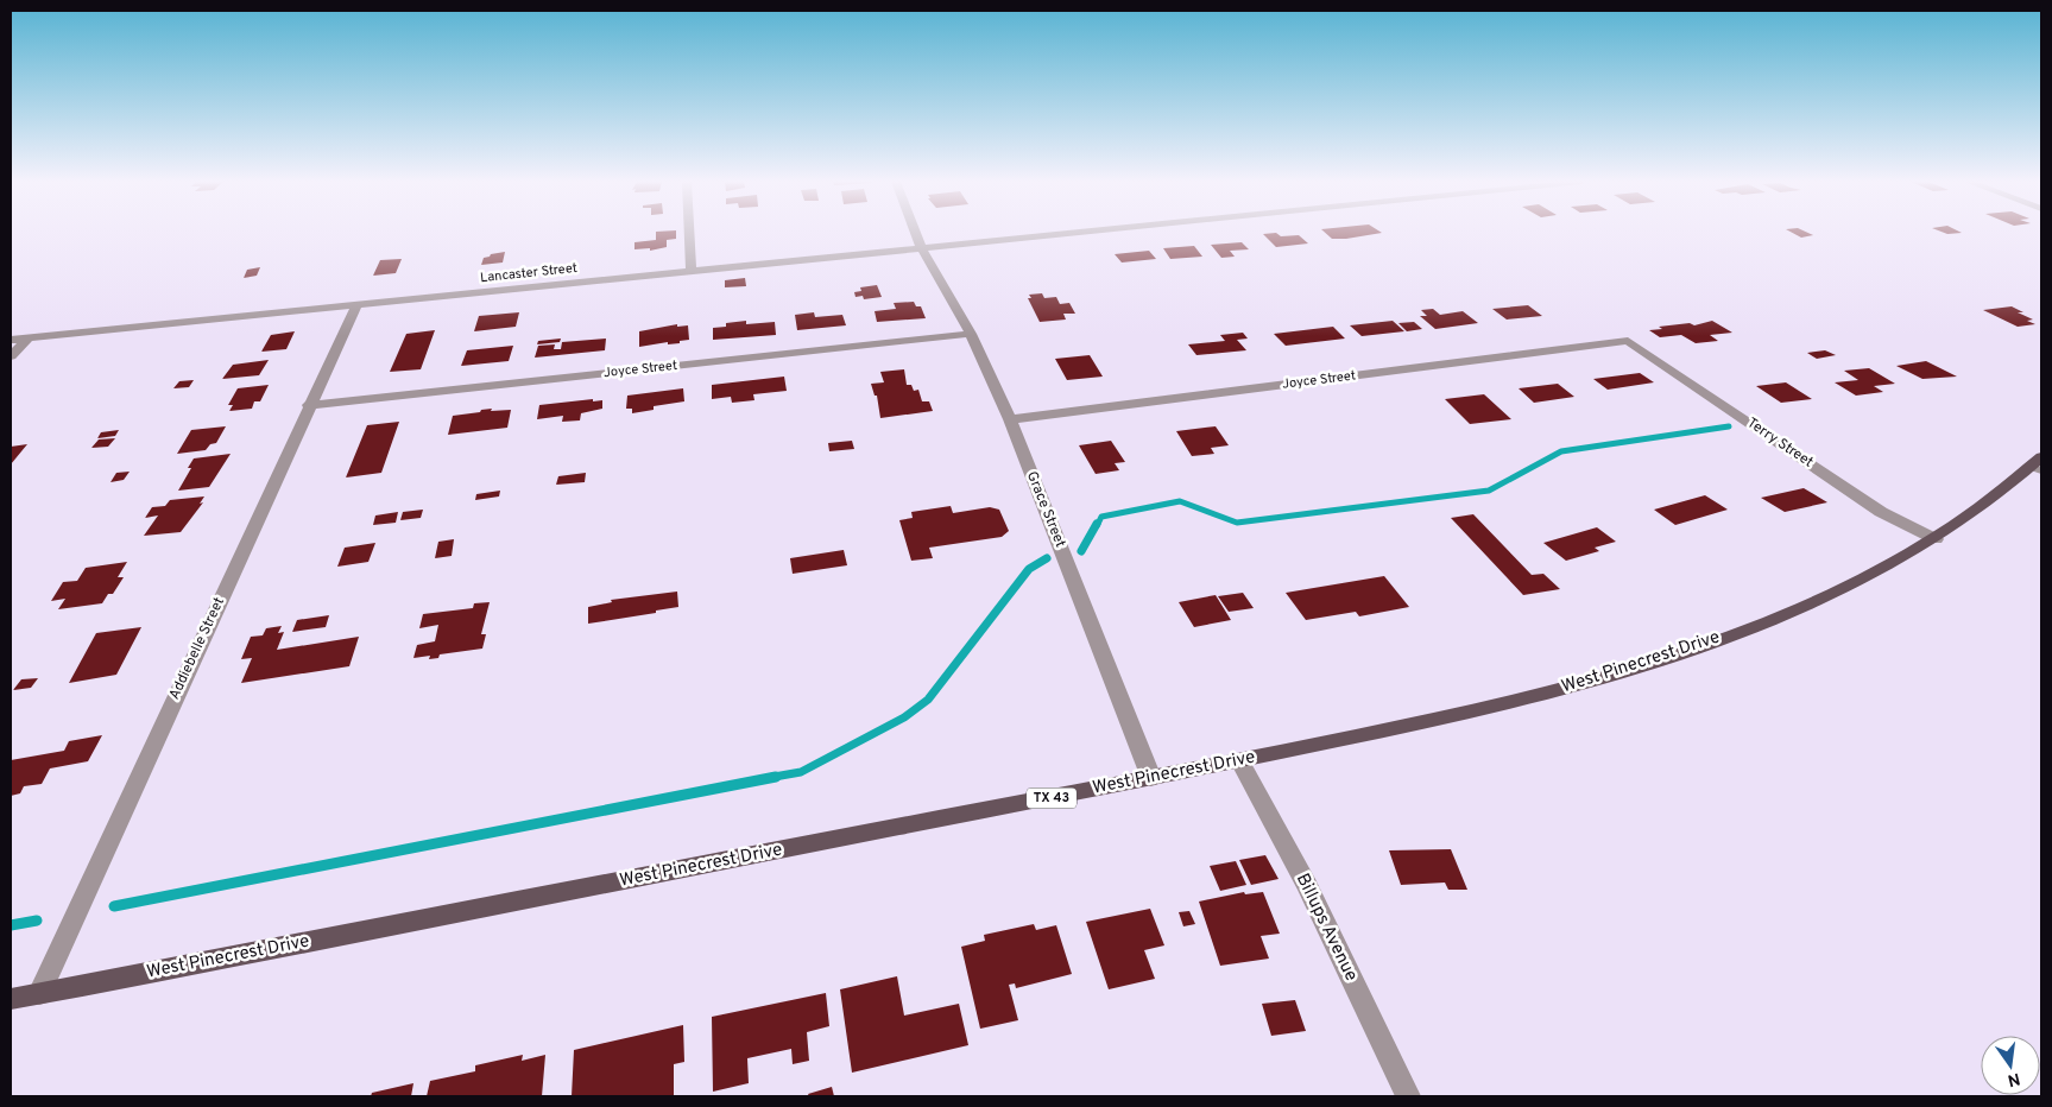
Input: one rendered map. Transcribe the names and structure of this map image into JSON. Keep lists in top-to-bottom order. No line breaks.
{"streets":{"main road":["West Pinecrest Drive","TX 43"],"street":["Lancaster Street","Joyce Street","Terry Street","Grace Street","Addiebelle Street","Billups Avenue"]},"crossings":[["Lancaster Street","Grace Street"],["Lancaster Street","Addiebelle Street"],["Joyce Street","Terry Street"],["Joyce Street","Grace Street"],["Joyce Street","Addiebelle Street"],["Terry Street","West Pinecrest Drive"],["Grace Street","West Pinecrest Drive"],["Addiebelle Street","West Pinecrest Drive"],["West Pinecrest Drive","Billups Avenue"]],"north":"bottom"}
